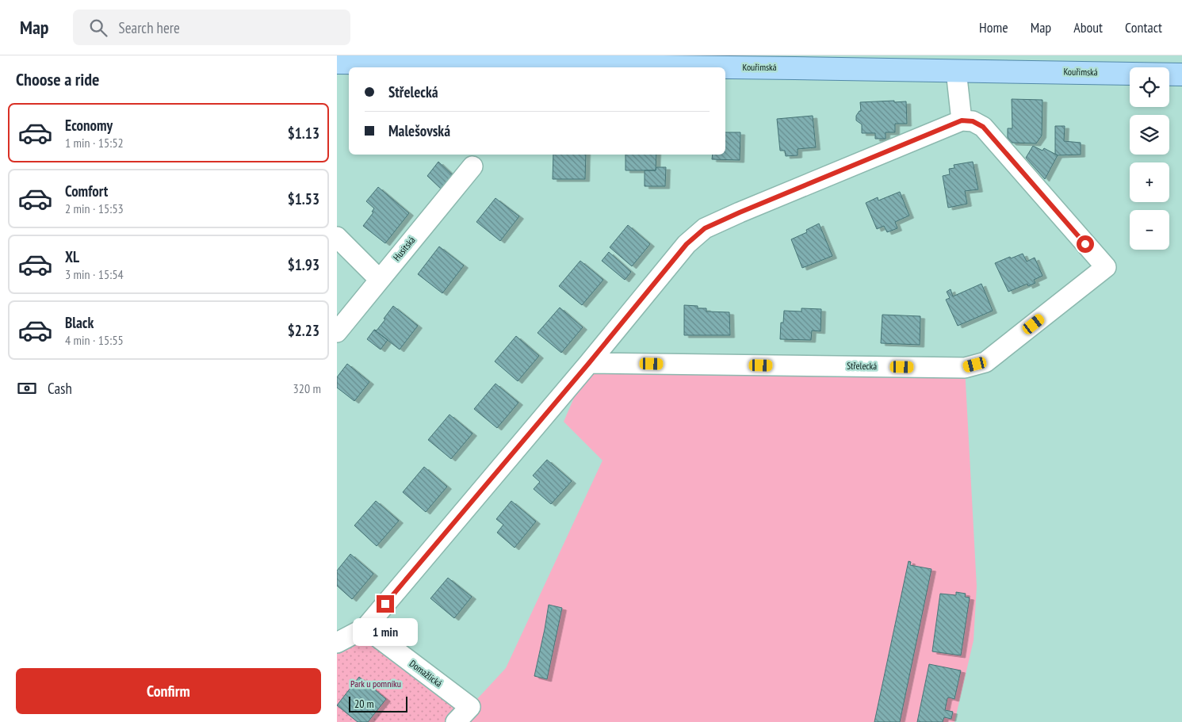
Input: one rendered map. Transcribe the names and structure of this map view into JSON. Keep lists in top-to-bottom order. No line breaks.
{"streets":{"main road":["Kouřimská"],"street":["Husitská","Střelecká","Domažlická"]},"parks":["Park u pomníku"],"scale_bar":"20 m","page":{"header":"Map","search":"Search here","nav":["Home","Map","About","Contact"],"heading":"Choose a ride","map_buttons":["+","−"],"banner":["Střelecká","Malešovská"],"list":[{"name":"Economy","note":"1 min · 15:52","value":"$1.13"},{"name":"Comfort","note":"2 min · 15:53","value":"$1.53"},{"name":"XL","note":"3 min · 15:54","value":"$1.93"},{"name":"Black","note":"4 min · 15:55","value":"$2.23"}],"pay":["Cash","320 m"],"bubble":"1 min","buttons":"Confirm","scale":"20 m"}}
